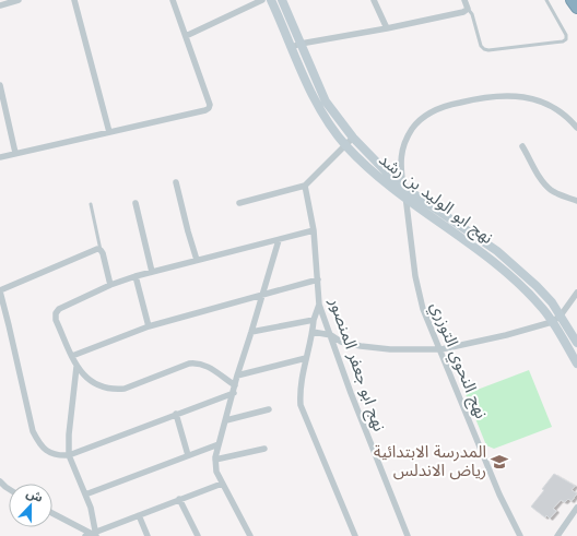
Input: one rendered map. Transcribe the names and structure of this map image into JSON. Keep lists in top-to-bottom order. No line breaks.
{"streets":{"street":["نهج ابو الوليد بن رشد","نهج النحوي التوزري","نهج ابو جعفر المنصور"]},"crossings":[["نهج ابو الوليد بن رشد","نهج النحوي التوزري"]],"places":{"school or university":["المدرسة الابتدائية رياض الاندلس"]},"north":"top"}
